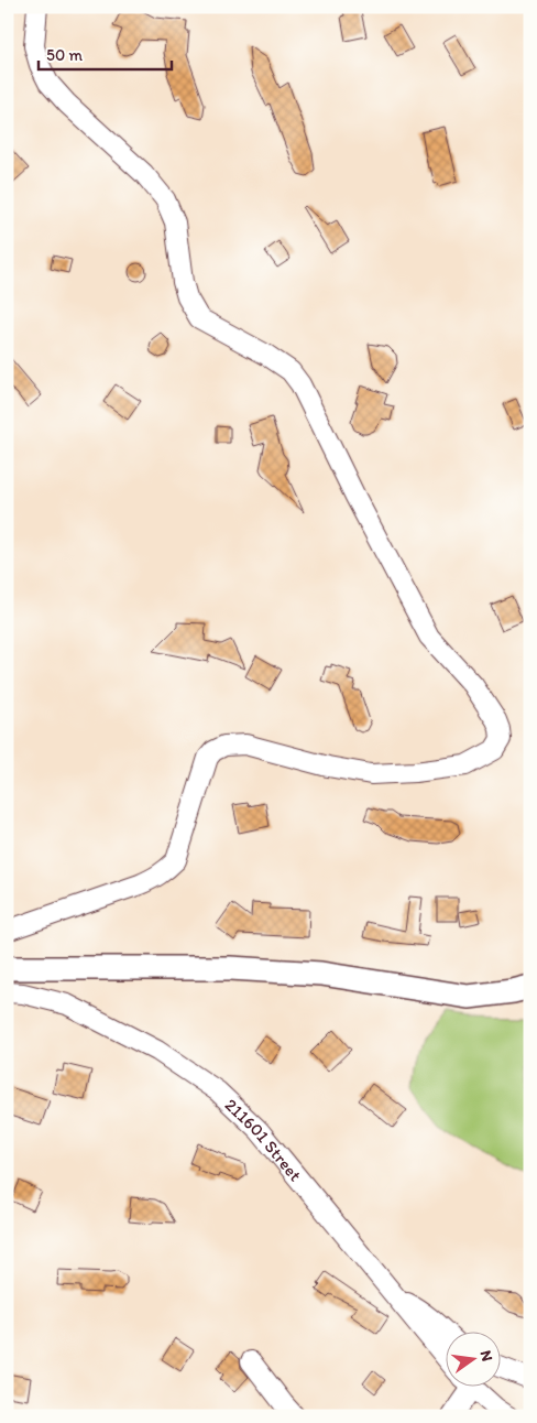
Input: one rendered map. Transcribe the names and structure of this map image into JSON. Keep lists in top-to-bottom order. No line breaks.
{"streets":{"street":["211601 Street"]},"scale_bar":"50 m","north":"right"}
